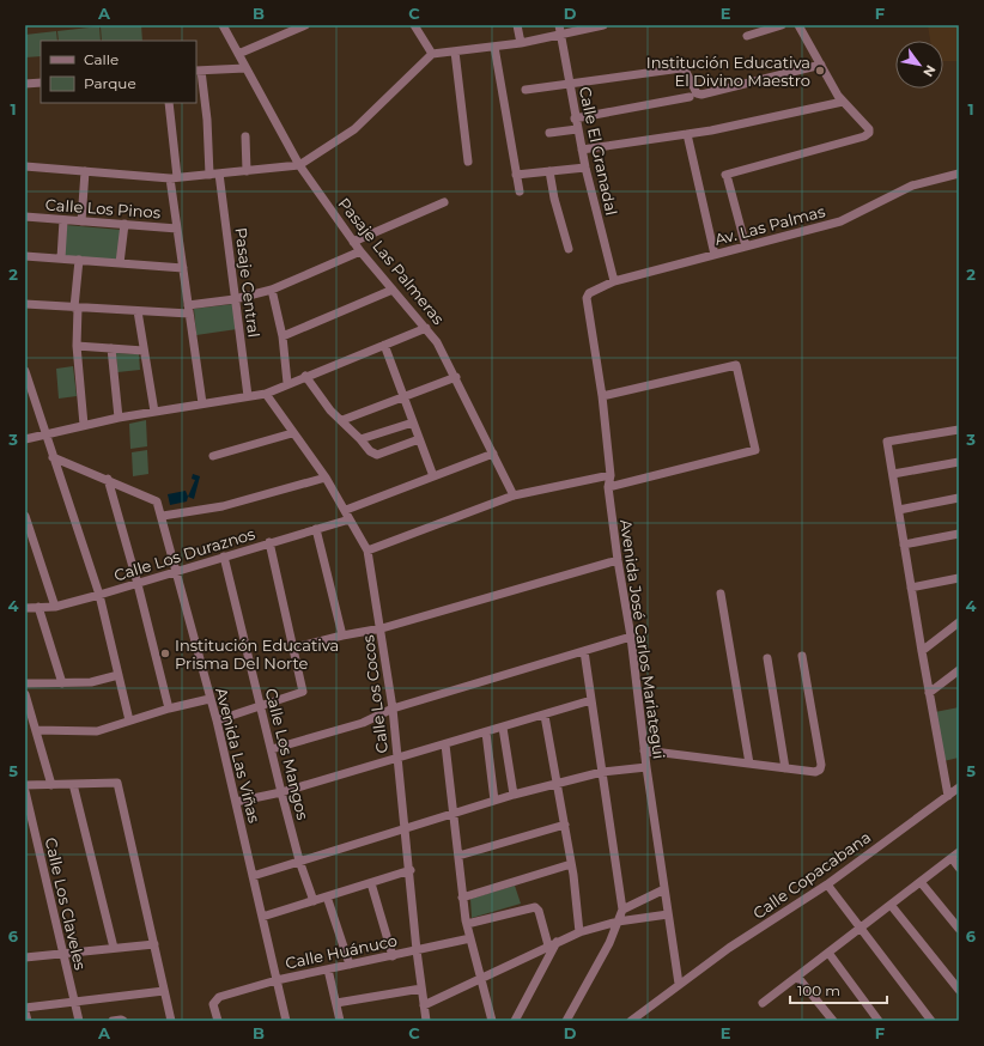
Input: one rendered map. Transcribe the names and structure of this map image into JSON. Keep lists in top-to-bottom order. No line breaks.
{"streets":{"street":["Calle El Granadal","Calle Los Pinos","Av. Las Palmas","Pasaje Las Palmeras","Pasaje Central","Calle Los Duraznos","Avenida José Carlos Mariategui","Calle Los Cocos","Calle Los Mangos","Avenida Las Viñas","Calle Copacabana","Calle Los Claveles","Calle Huánuco"]},"crossings":[["Calle El Granadal","Av. Las Palmas"],["Av. Las Palmas","Avenida José Carlos Mariategui"],["Calle Los Duraznos","Calle Los Cocos"],["Calle Los Duraznos","Calle Los Mangos"],["Calle Los Duraznos","Avenida Las Viñas"],["Avenida José Carlos Mariategui","Calle Copacabana"],["Calle Los Cocos","Calle Huánuco"],["Avenida Las Viñas","Calle Huánuco"]],"places":["Institución Educativa El Divino Maestro","Institución Educativa Prisma Del Norte"],"legend":["Calle","Parque"],"scale_bar":"100 m","north":"bottom right","grid":{"columns":["A","B","C","D","E","F"],"rows":["1","2","3","4","5","6"]}}
